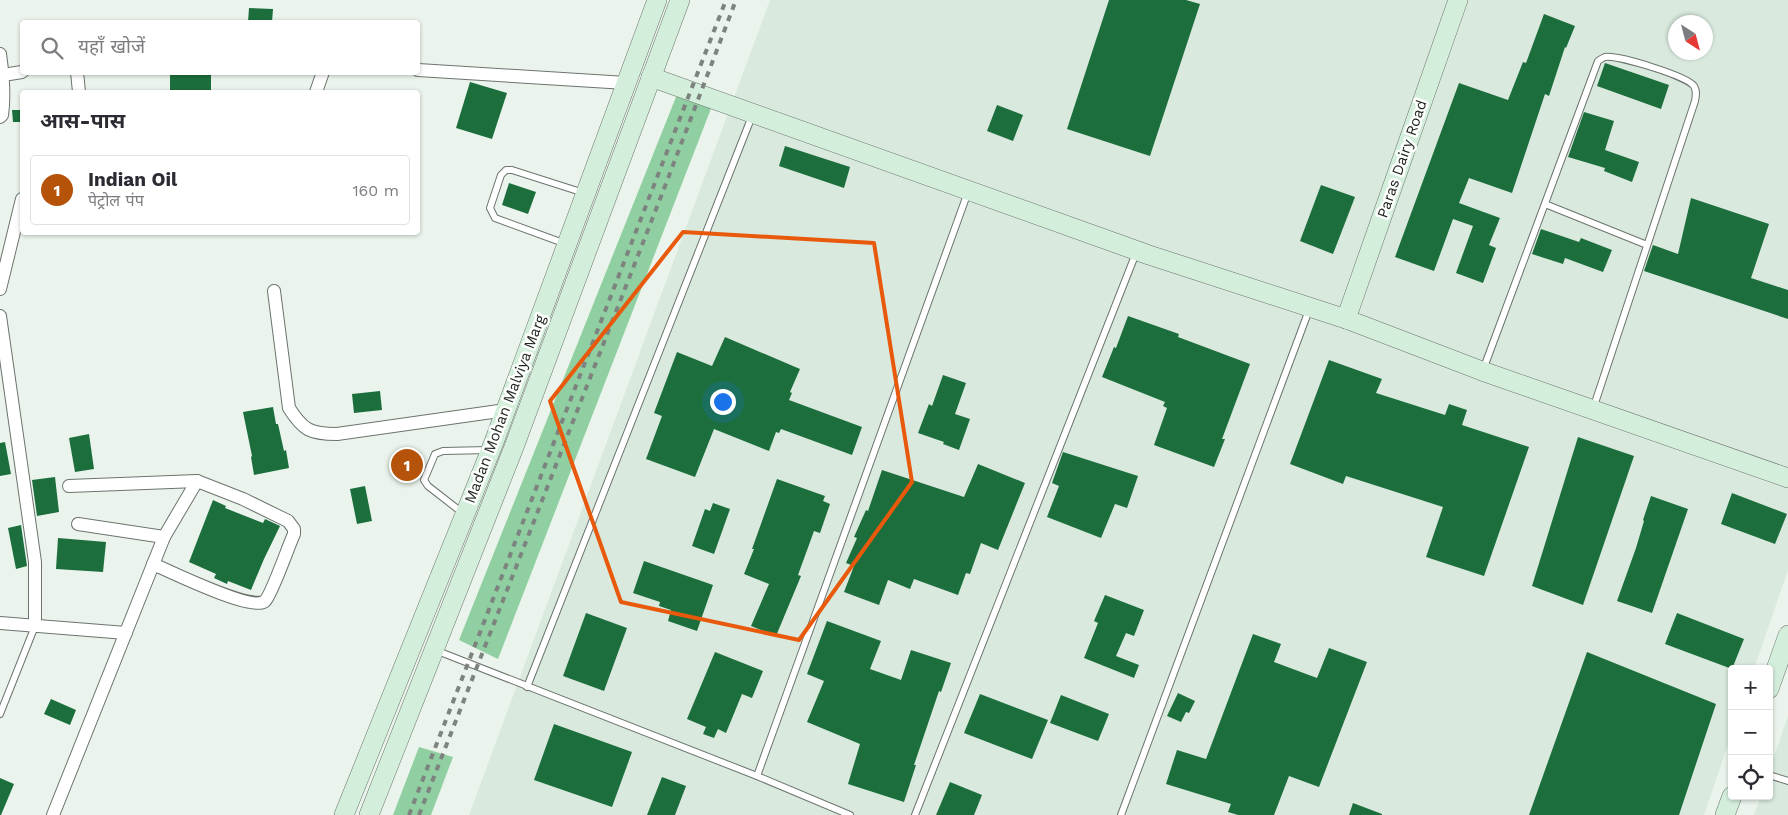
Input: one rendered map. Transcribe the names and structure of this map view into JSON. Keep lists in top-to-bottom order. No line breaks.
{"streets":{"main road":["Paras Dairy Road","Madan Mohan Malviya Marg"]},"north":"bottom right","page":{"search":"यहाँ खोजें","heading":"आस-पास","list":[{"mark":"1","name":"Indian Oil","note":"पेट्रोल पंप","value":"160 m"}],"pins":"1","map_buttons":["+","−"]}}
